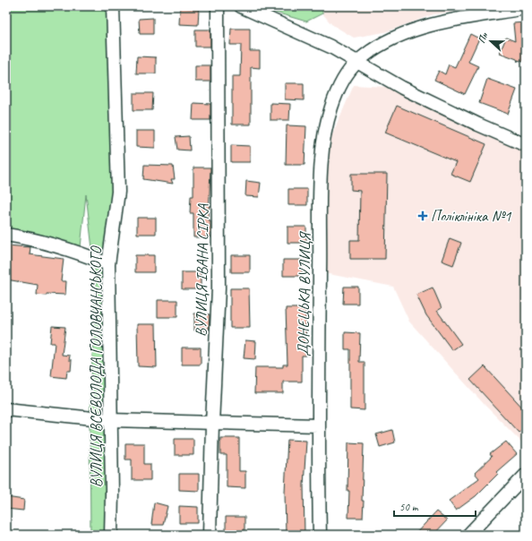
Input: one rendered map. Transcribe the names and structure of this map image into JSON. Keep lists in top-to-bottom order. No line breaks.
{"streets":{"street":["ВУЛИЦЯ ІВАНА СІРКА","ДОНЕЦЬКА ВУЛИЦЯ","ВУЛИЦЯ ВСЕВОЛОДА ГОЛОВЧАНСЬКОГО"]},"places":{"health":["Поліклініка №1"]},"scale_bar":"50 m","north":"left"}
